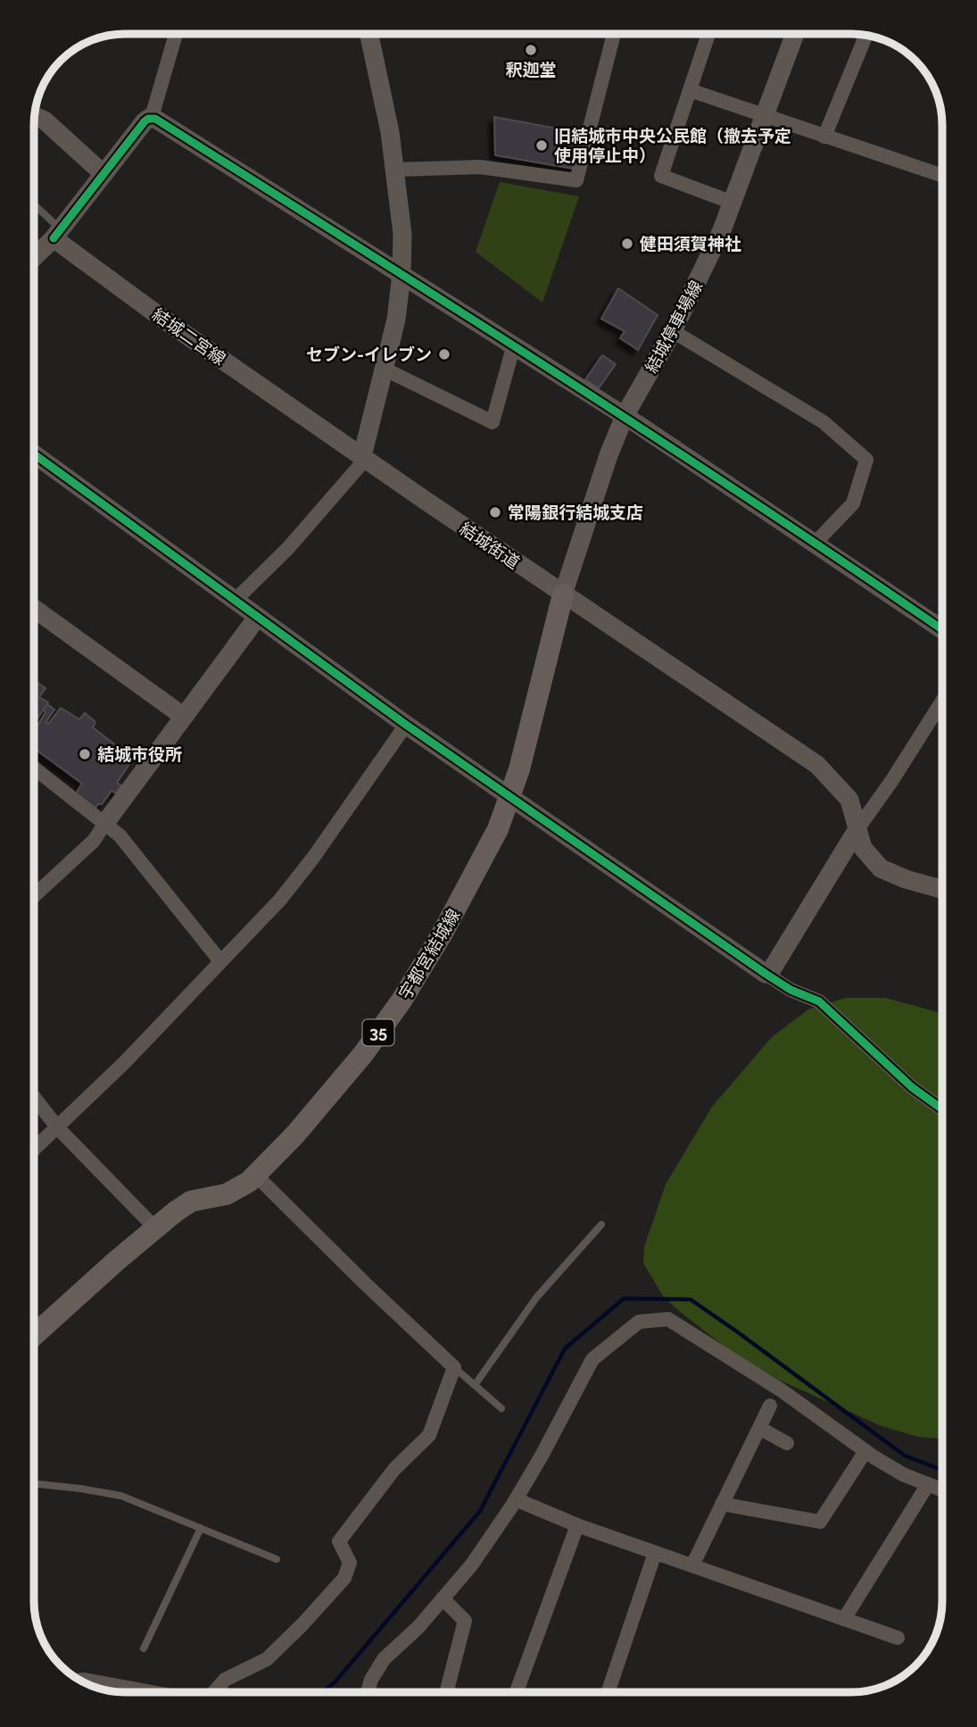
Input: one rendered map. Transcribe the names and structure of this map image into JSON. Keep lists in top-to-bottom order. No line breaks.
{"streets":{"main road":["宇都宮結城線","35"],"street":["結城停車場線","結城二宮線","結城街道"]},"crossings":[["結城停車場線","結城街道"],["結城停車場線","宇都宮結城線"],["結城二宮線","結城街道"],["結城街道","宇都宮結城線"]],"places":["釈迦堂","旧結城市中央公民館（撤去予定 使用停止中）","健田須賀神社","セブン-イレブン","常陽銀行結城支店","結城市役所"]}
